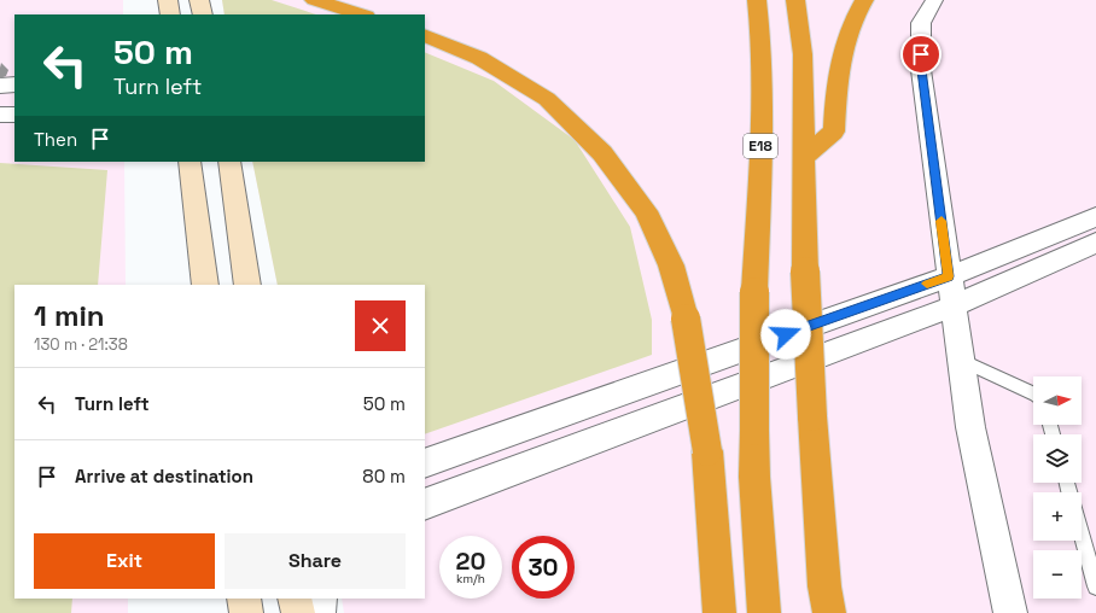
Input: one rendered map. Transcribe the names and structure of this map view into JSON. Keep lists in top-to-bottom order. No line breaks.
{"streets":{"highway":["E18"]},"north":"right","page":{"turn":["50 m","Turn left"],"then":"Then","heading":["1 min","130 m · 21:38"],"list":[{"name":"Turn left","value":"50 m"},{"name":"Arrive at destination","value":"80 m"}],"map_buttons":["+","−"],"buttons":["Exit","Share"],"speed":"20 km/h","limit":"30"}}
